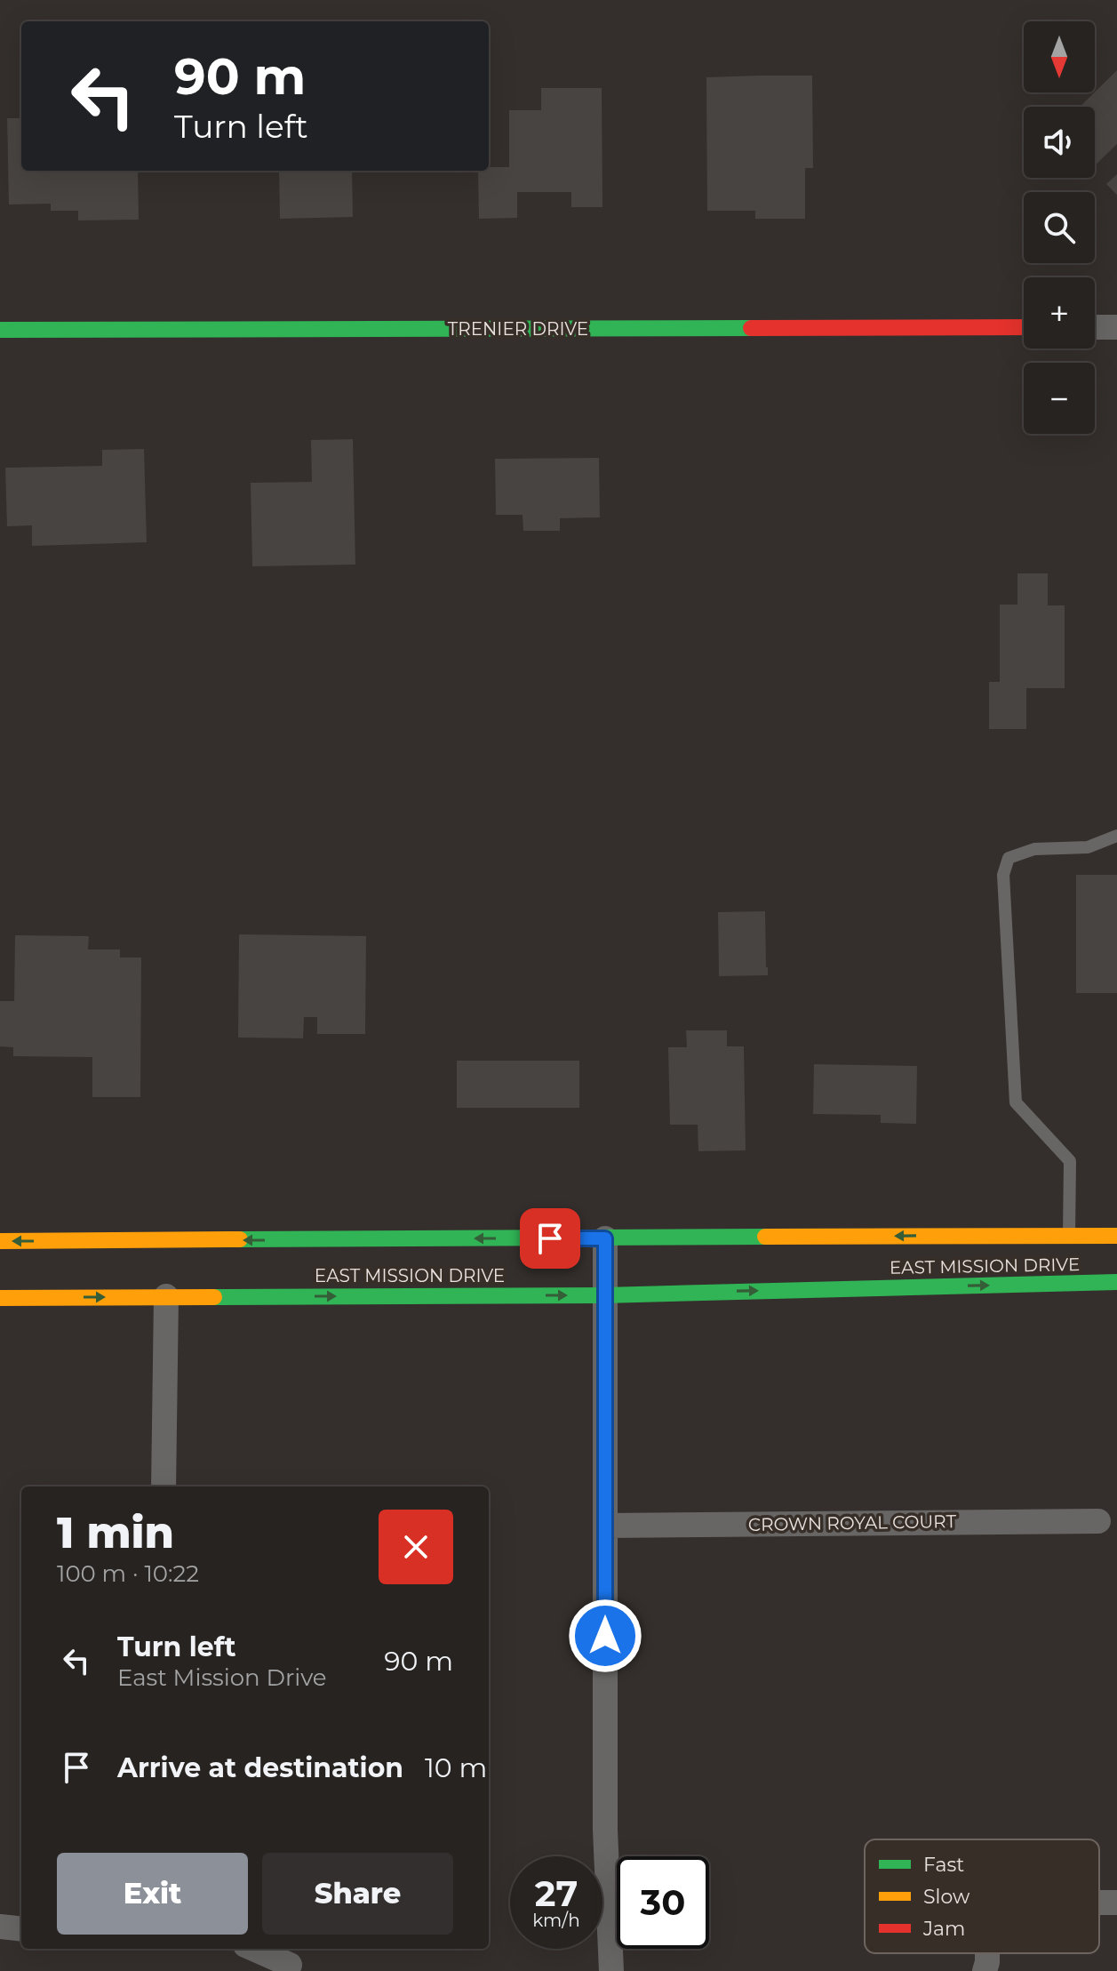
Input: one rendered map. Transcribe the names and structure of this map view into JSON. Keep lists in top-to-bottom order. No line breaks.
{"streets":{"street":["TRENIER DRIVE","EAST MISSION DRIVE","CROWN ROYAL COURT"]},"legend":["Fast","Slow","Jam"],"north":"bottom","page":{"map_buttons":["+","−"],"turn":["90 m","Turn left"],"heading":["1 min","100 m · 10:22"],"list":[{"name":"Turn left","note":"East Mission Drive","value":"90 m"},{"name":"Arrive at destination","value":"10 m"}],"buttons":["Exit","Share"],"speed":"27 km/h","limit":"30"}}
